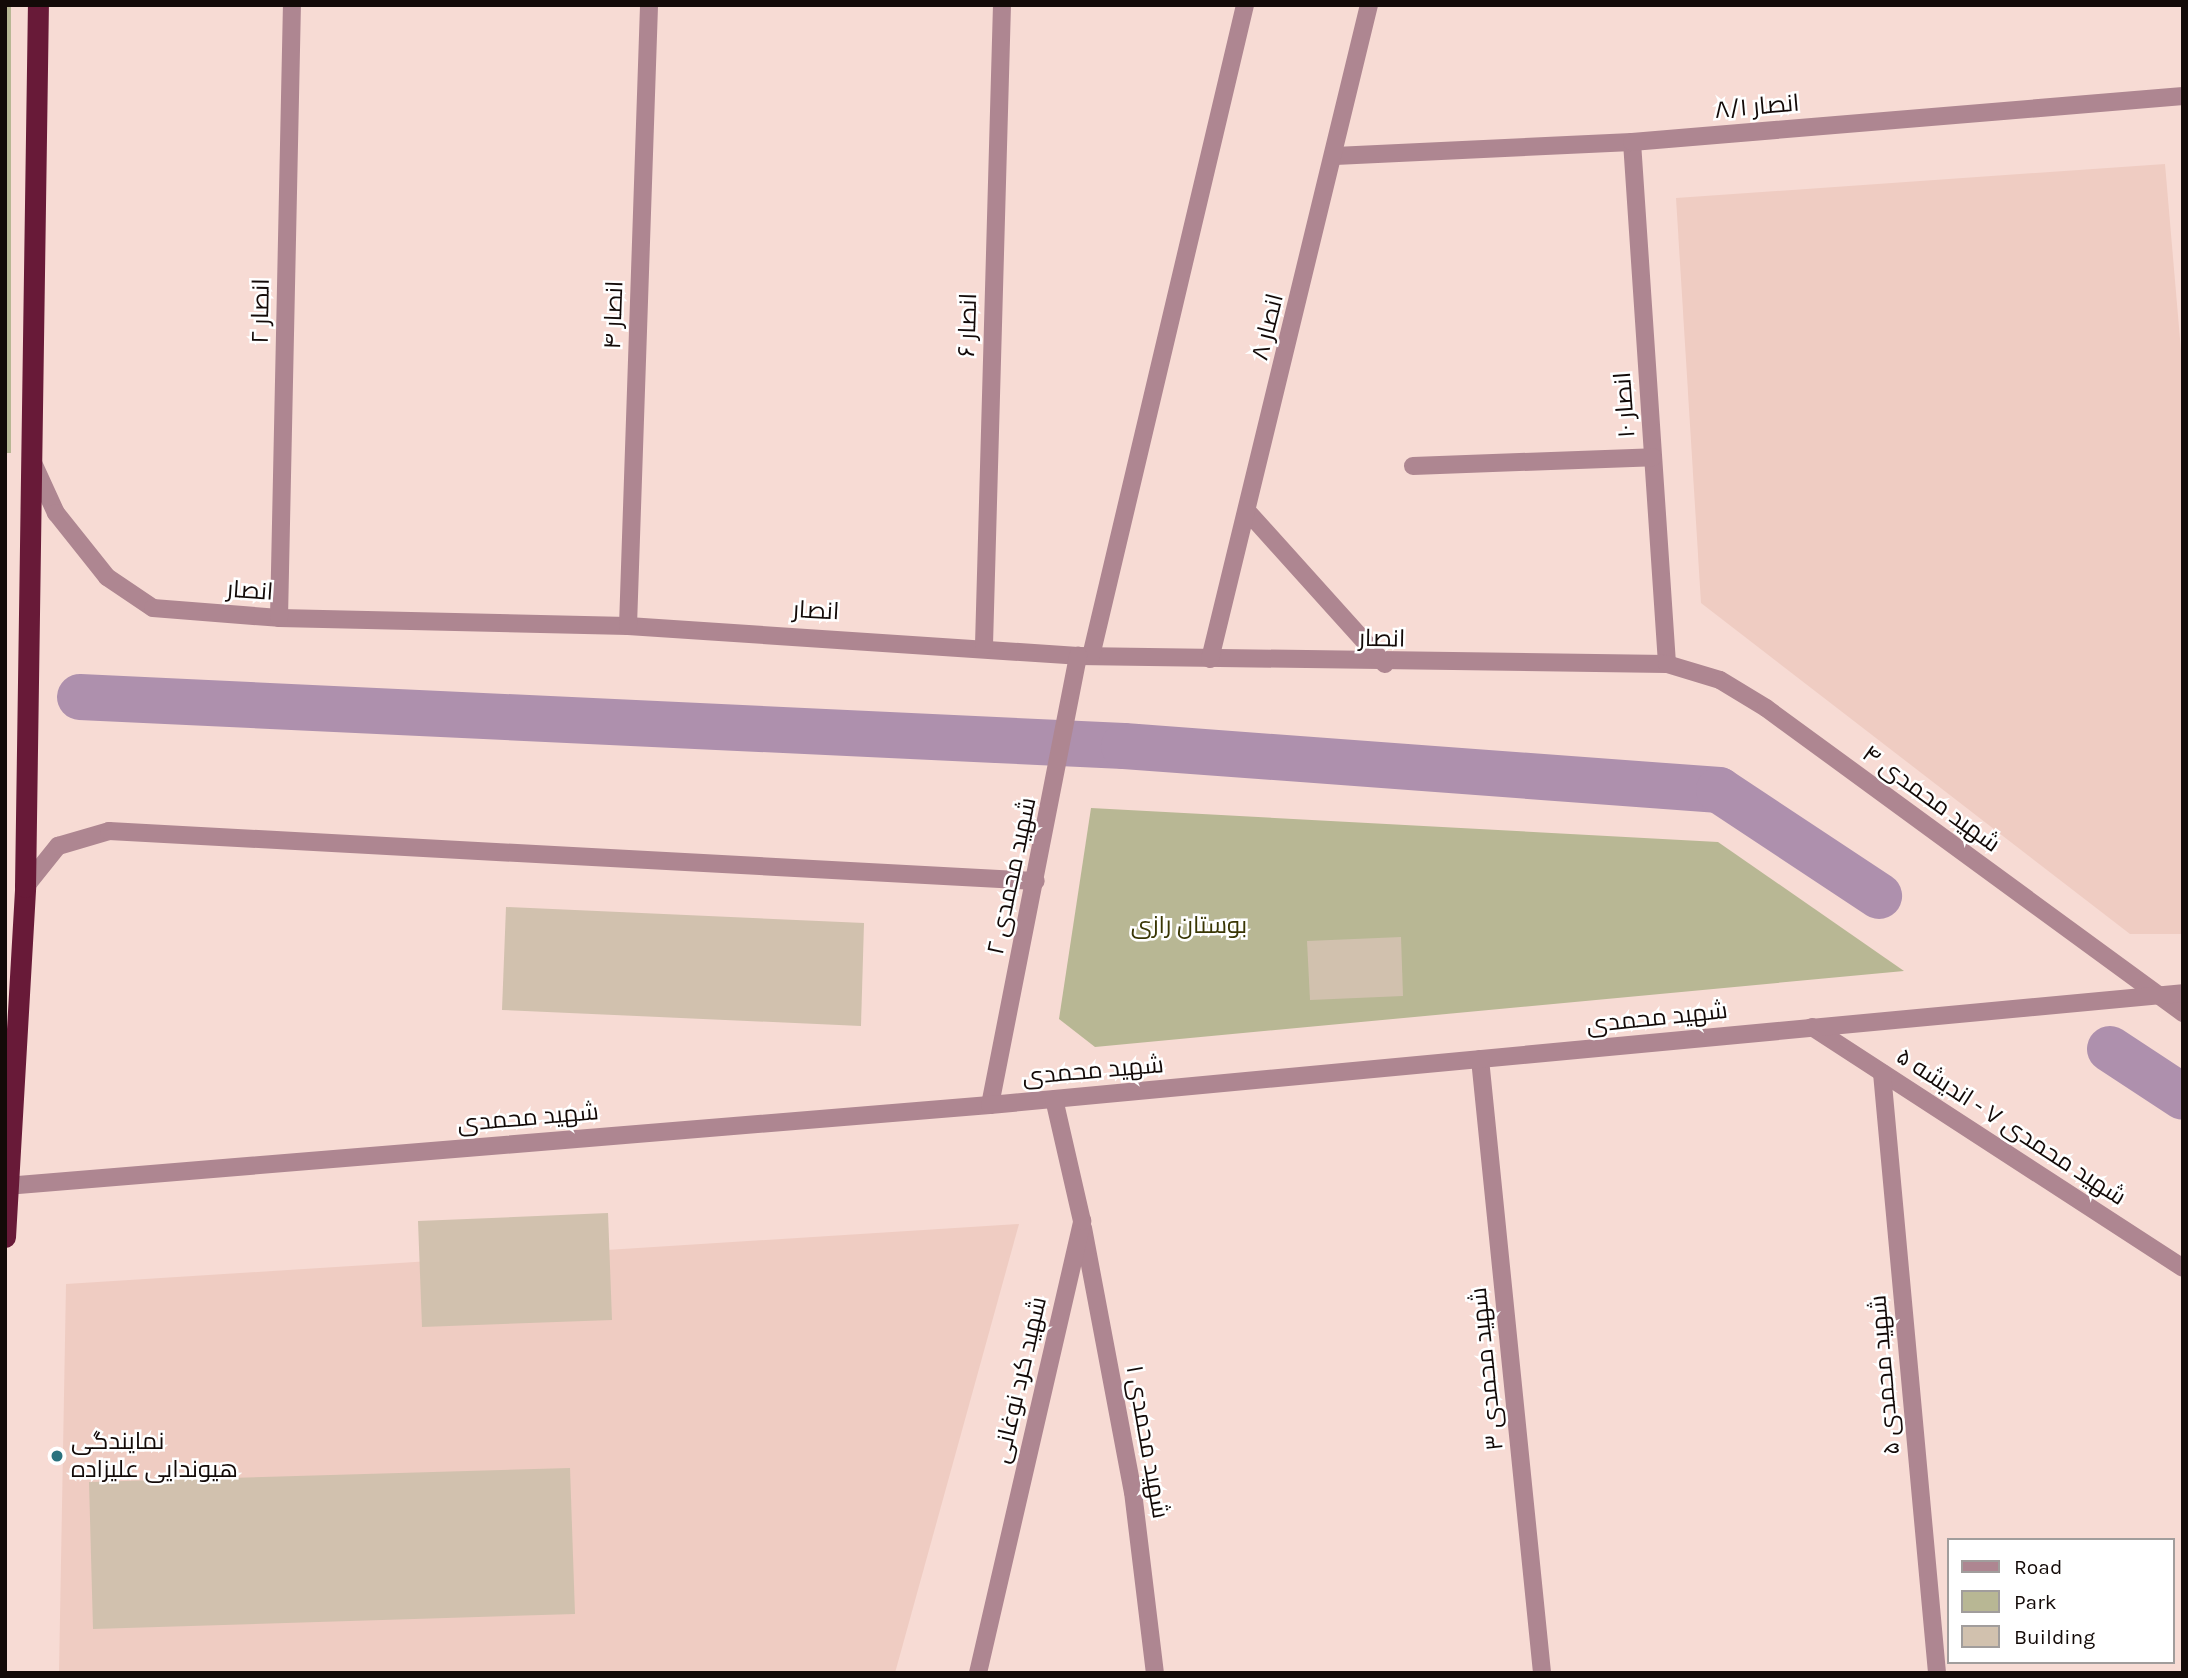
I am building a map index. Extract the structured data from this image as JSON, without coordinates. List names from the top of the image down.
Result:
{
  "streets": {
    "street": [
      "انصار ۸/۱",
      "انصار ۲",
      "انصار ۴",
      "انصار ۶",
      "انصار ۸",
      "انصار ۱۰",
      "انصار",
      "شهید محمدی ۴",
      "شهید محمدی ۲",
      "شهید محمدی",
      "شهید محمدی ۷ - اندیشه ۵",
      "شهید محمدی ۳",
      "شهید محمدی ۵",
      "شهید کرد نوغانی",
      "شهید محمدی ۱"
    ]
  },
  "crossings": [
    ["انصار ۸/۱", "انصار ۸"],
    ["انصار ۸/۱", "انصار ۱۰"],
    ["انصار ۲", "انصار"],
    ["انصار ۴", "انصار"],
    ["انصار ۶", "انصار"],
    ["انصار ۸", "انصار"],
    ["انصار ۱۰", "انصار"],
    ["انصار ۱۰", "شهید محمدی ۴"],
    ["انصار", "شهید محمدی ۴"],
    ["انصار", "شهید محمدی ۲"],
    ["شهید محمدی ۴", "شهید محمدی"],
    ["شهید محمدی ۲", "شهید محمدی"],
    ["شهید محمدی", "شهید محمدی ۷ - اندیشه ۵"],
    ["شهید محمدی", "شهید محمدی ۳"],
    ["شهید محمدی", "شهید کرد نوغانی"],
    ["شهید محمدی ۷ - اندیشه ۵", "شهید محمدی ۵"],
    ["شهید کرد نوغانی", "شهید محمدی ۱"]
  ],
  "parks": ["بوستان رازی"],
  "places": ["نمایندگی هیوندایی علیزاده"],
  "legend": ["Road", "Park", "Building"]
}
